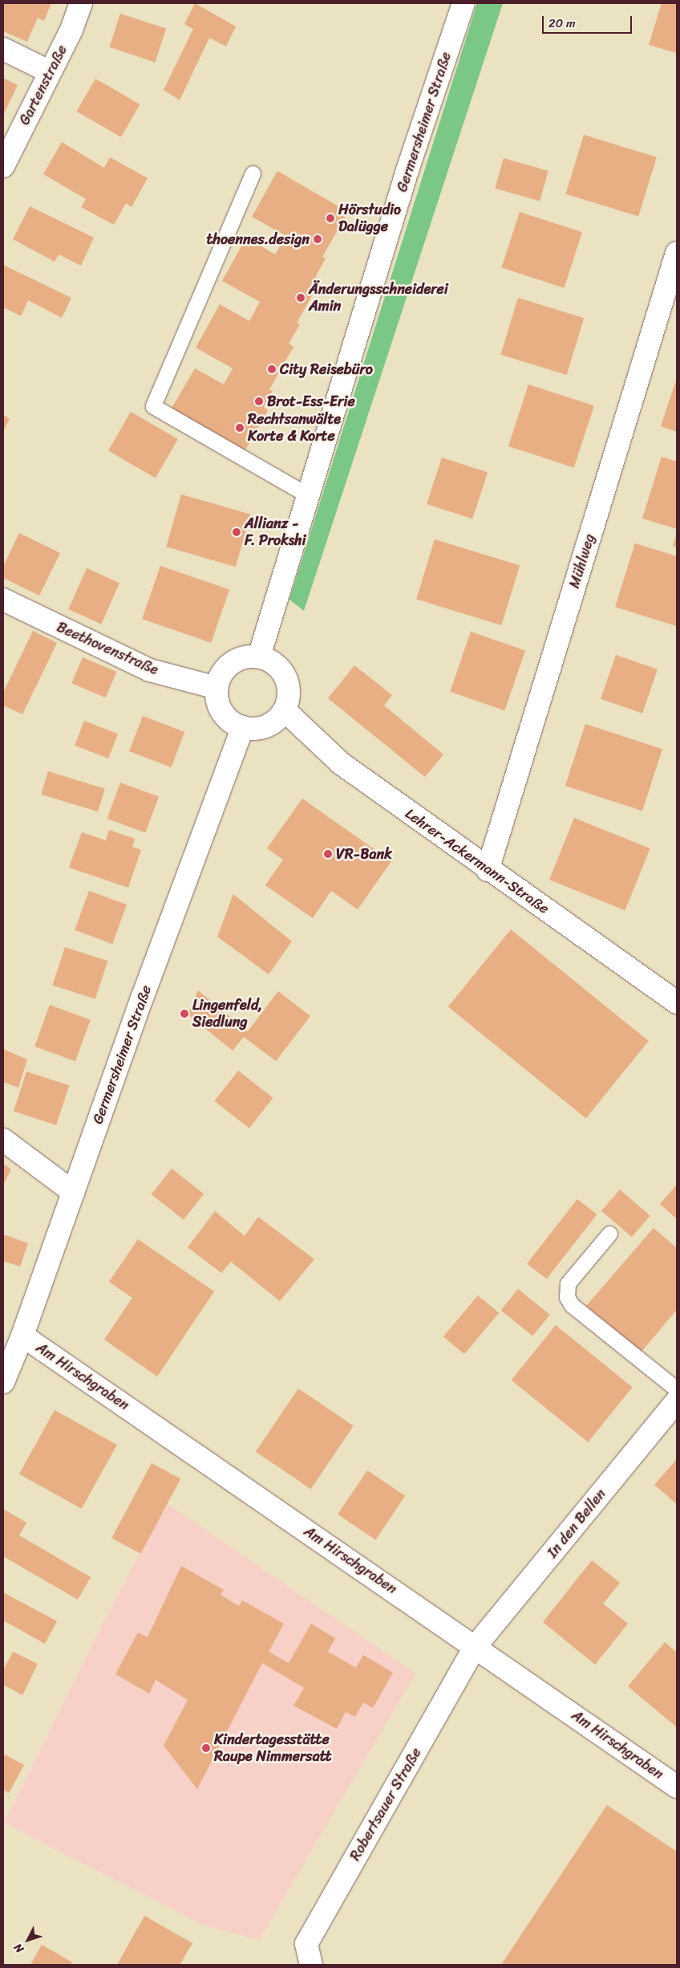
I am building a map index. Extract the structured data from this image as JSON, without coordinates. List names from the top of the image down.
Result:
{
  "streets": {
    "street": [
      "Gartenstraße",
      "Germersheimer Straße",
      "Mühlweg",
      "Beethovenstraße",
      "Lehrer-Ackermann-Straße",
      "Am Hirschgraben",
      "In den Bellen",
      "Robertsauer Straße"
    ]
  },
  "crossings": [
    ["Germersheimer Straße", "Beethovenstraße"],
    ["Germersheimer Straße", "Lehrer-Ackermann-Straße"],
    ["Germersheimer Straße", "Am Hirschgraben"],
    ["Mühlweg", "Lehrer-Ackermann-Straße"],
    ["Beethovenstraße", "Lehrer-Ackermann-Straße"],
    ["Am Hirschgraben", "In den Bellen"],
    ["Am Hirschgraben", "Robertsauer Straße"],
    ["In den Bellen", "Robertsauer Straße"]
  ],
  "places": [
    "Hörstudio Dalügge",
    "thoennes.design",
    "Änderungsschneiderei Amin",
    "City Reisebüro",
    "Brot-Ess-Erie",
    "Rechtsanwälte Korte & Korte",
    "Allianz - F. Prokshi",
    "VR-Bank",
    "Lingenfeld, Siedlung",
    "Kindertagesstätte Raupe Nimmersatt"
  ],
  "scale_bar": "20 m",
  "north": "bottom left"
}
